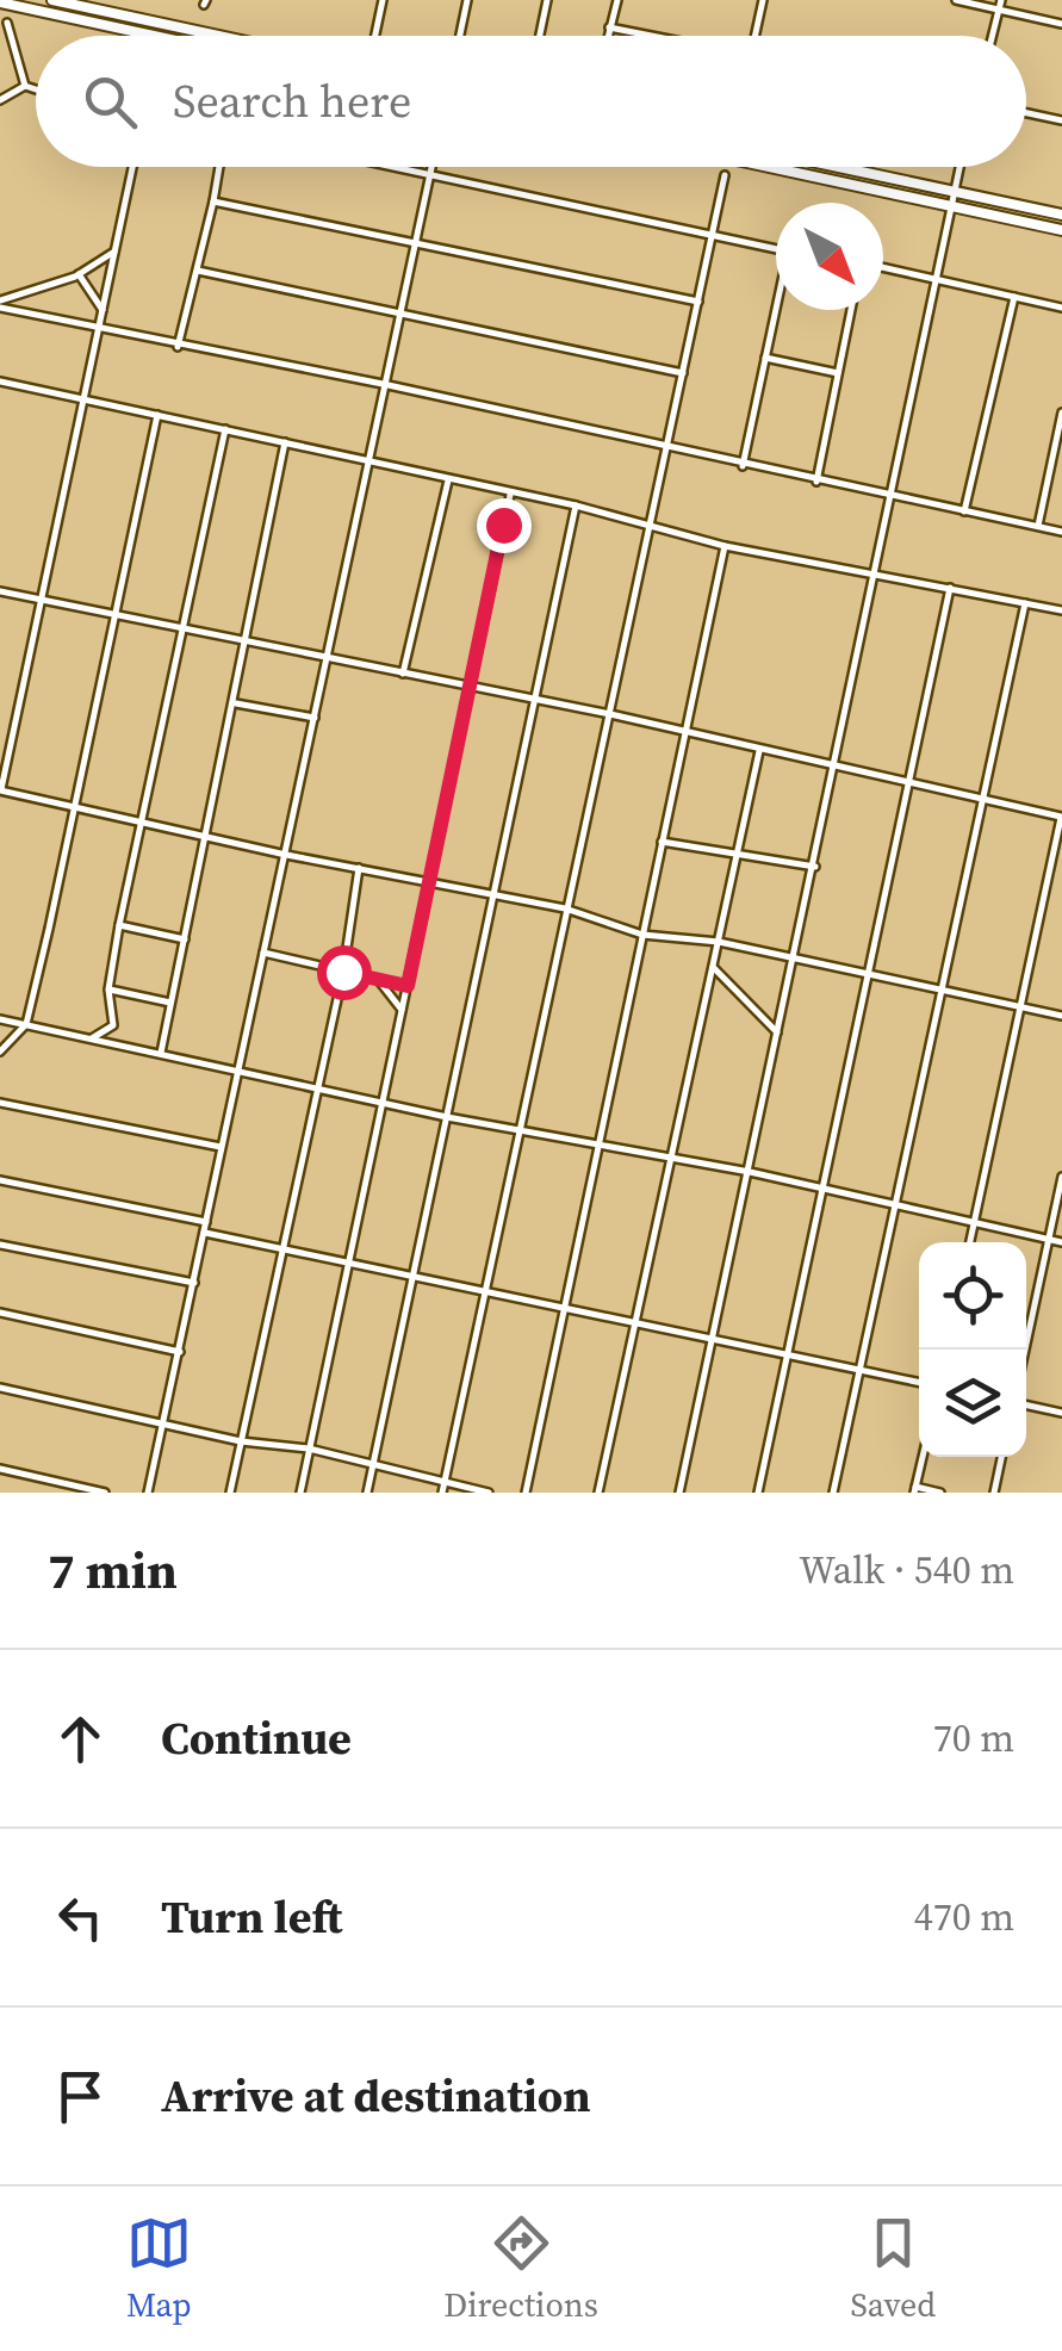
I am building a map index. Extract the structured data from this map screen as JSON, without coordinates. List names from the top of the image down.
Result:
{
  "north": "bottom right",
  "page": {
    "search": "Search here",
    "heading": ["7 min", "Walk · 540 m"],
    "list": [
      ["Continue", "70 m"],
      ["Turn left", "470 m"],
      "Arrive at destination"
    ],
    "nav": ["Map", "Directions", "Saved"]
  }
}
